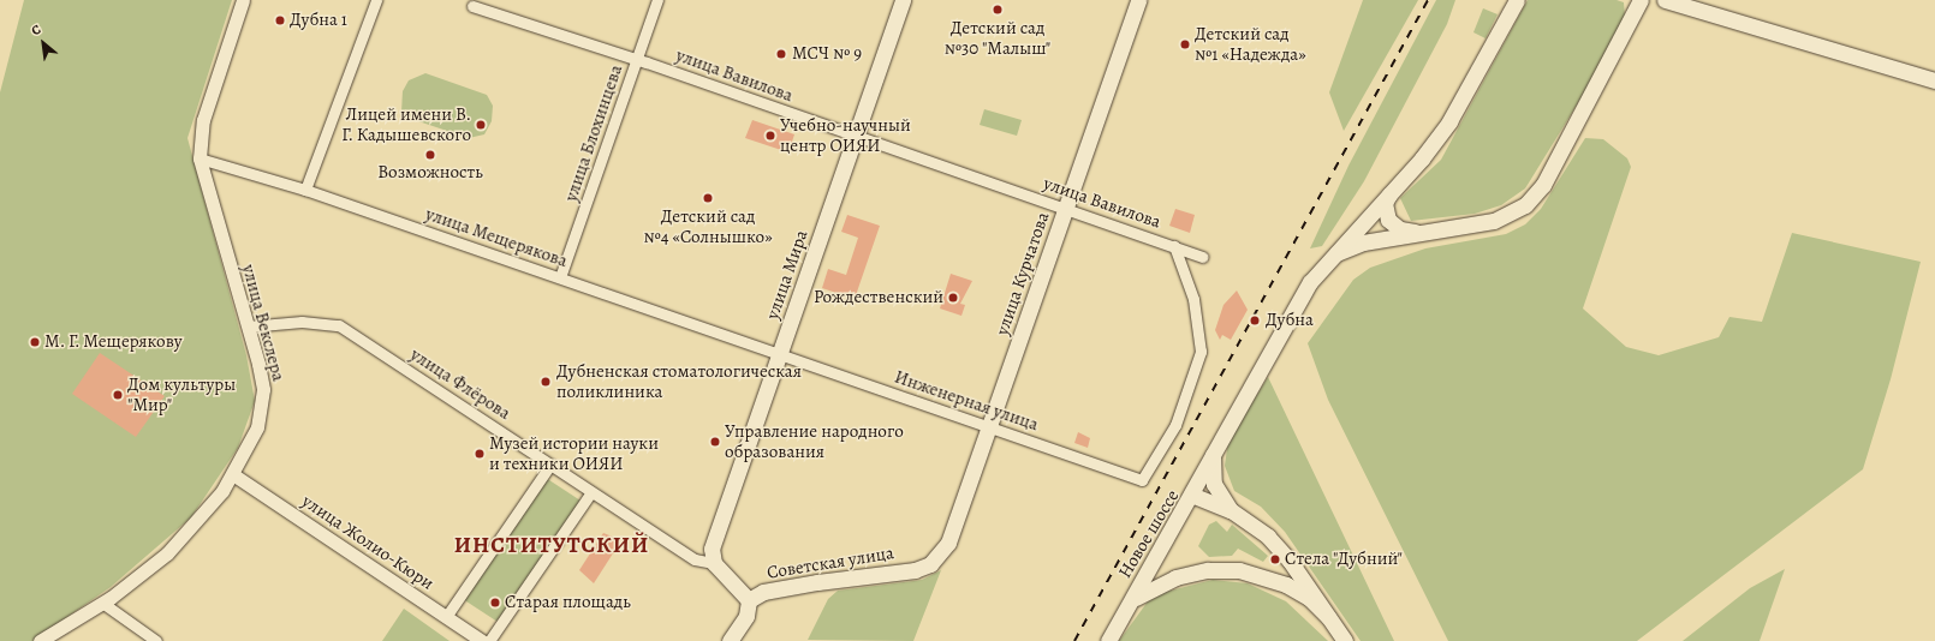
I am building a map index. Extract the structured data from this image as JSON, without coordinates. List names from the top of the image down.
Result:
{
  "streets": {
    "main road": [
      "улица Курчатова",
      "улица Мира",
      "Новое шоссе",
      "Советская улица"
    ],
    "street": [
      "улица Вавилова",
      "улица Блохинцева",
      "улица Мещерякова",
      "улица Векслера",
      "улица Флёрова",
      "Инженерная улица",
      "улица Жолио-Кюри"
    ]
  },
  "crossings": [
    ["улица Вавилова", "улица Блохинцева"],
    ["улица Вавилова", "улица Курчатова"],
    ["улица Вавилова", "улица Мира"],
    ["улица Вавилова", "Инженерная улица"],
    ["улица Блохинцева", "улица Мещерякова"],
    ["улица Мещерякова", "улица Мира"],
    ["улица Мещерякова", "улица Векслера"],
    ["улица Мещерякова", "Инженерная улица"],
    ["улица Курчатова", "Инженерная улица"],
    ["улица Курчатова", "Советская улица"],
    ["улица Мира", "улица Флёрова"],
    ["улица Мира", "Инженерная улица"],
    ["улица Мира", "Советская улица"],
    ["улица Векслера", "улица Флёрова"],
    ["улица Векслера", "улица Жолио-Кюри"],
    ["улица Флёрова", "Советская улица"]
  ],
  "districts": ["ИНСТИТУТСКИЙ"],
  "places": [
    "Детский сад №30 \"Малыш\"",
    "Дубна 1",
    "Детский сад №1 «Надежда»",
    "МСЧ № 9",
    "Лицей имени В. Г. Кадышевского",
    "Учебно-научный центр ОИЯИ",
    "Возможность",
    "Детский сад №4 «Солнышко»",
    "Рождественский",
    "Дубна",
    "М. Г. Мещерякову",
    "Дубненская стоматологическая поликлиника",
    "Дом культуры \"Мир\"",
    "Управление народного образования",
    "Музей истории науки и техники ОИЯИ",
    "Стела \"Дубний\"",
    "Старая площадь"
  ],
  "north": "top left"
}
